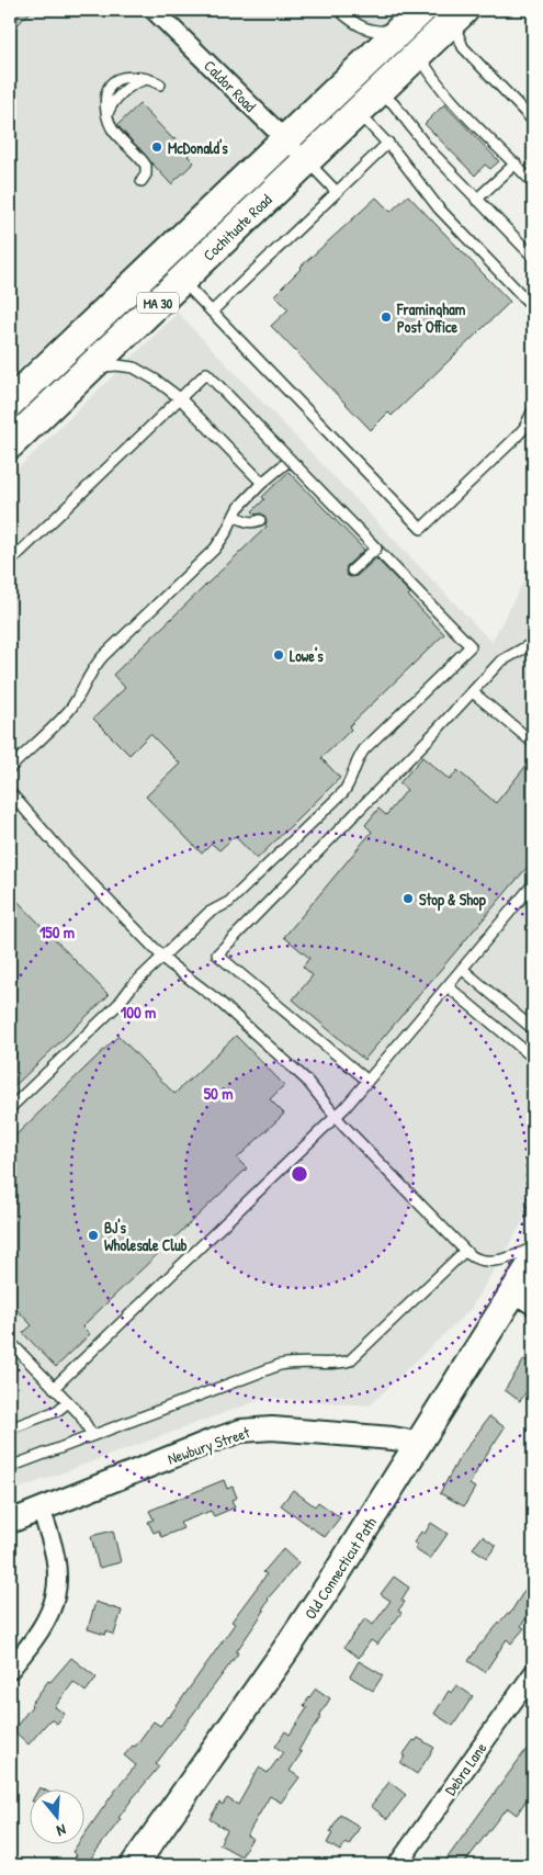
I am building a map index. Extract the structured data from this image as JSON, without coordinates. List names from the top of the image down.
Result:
{
  "streets": {
    "main road": ["Cochituate Road", "MA 30", "Old Connecticut Path"],
    "street": ["Caldor Road", "Newbury Street", "Debra Lane"]
  },
  "crossings": [
    ["Caldor Road", "Cochituate Road"],
    ["Newbury Street", "Old Connecticut Path"]
  ],
  "places": [
    "McDonald's",
    "Framingham Post Office",
    "Lowe's",
    "Stop & Shop",
    "BJ's Wholesale Club"
  ],
  "north": "bottom",
  "rings": ["150 m", "100 m", "50 m"]
}
